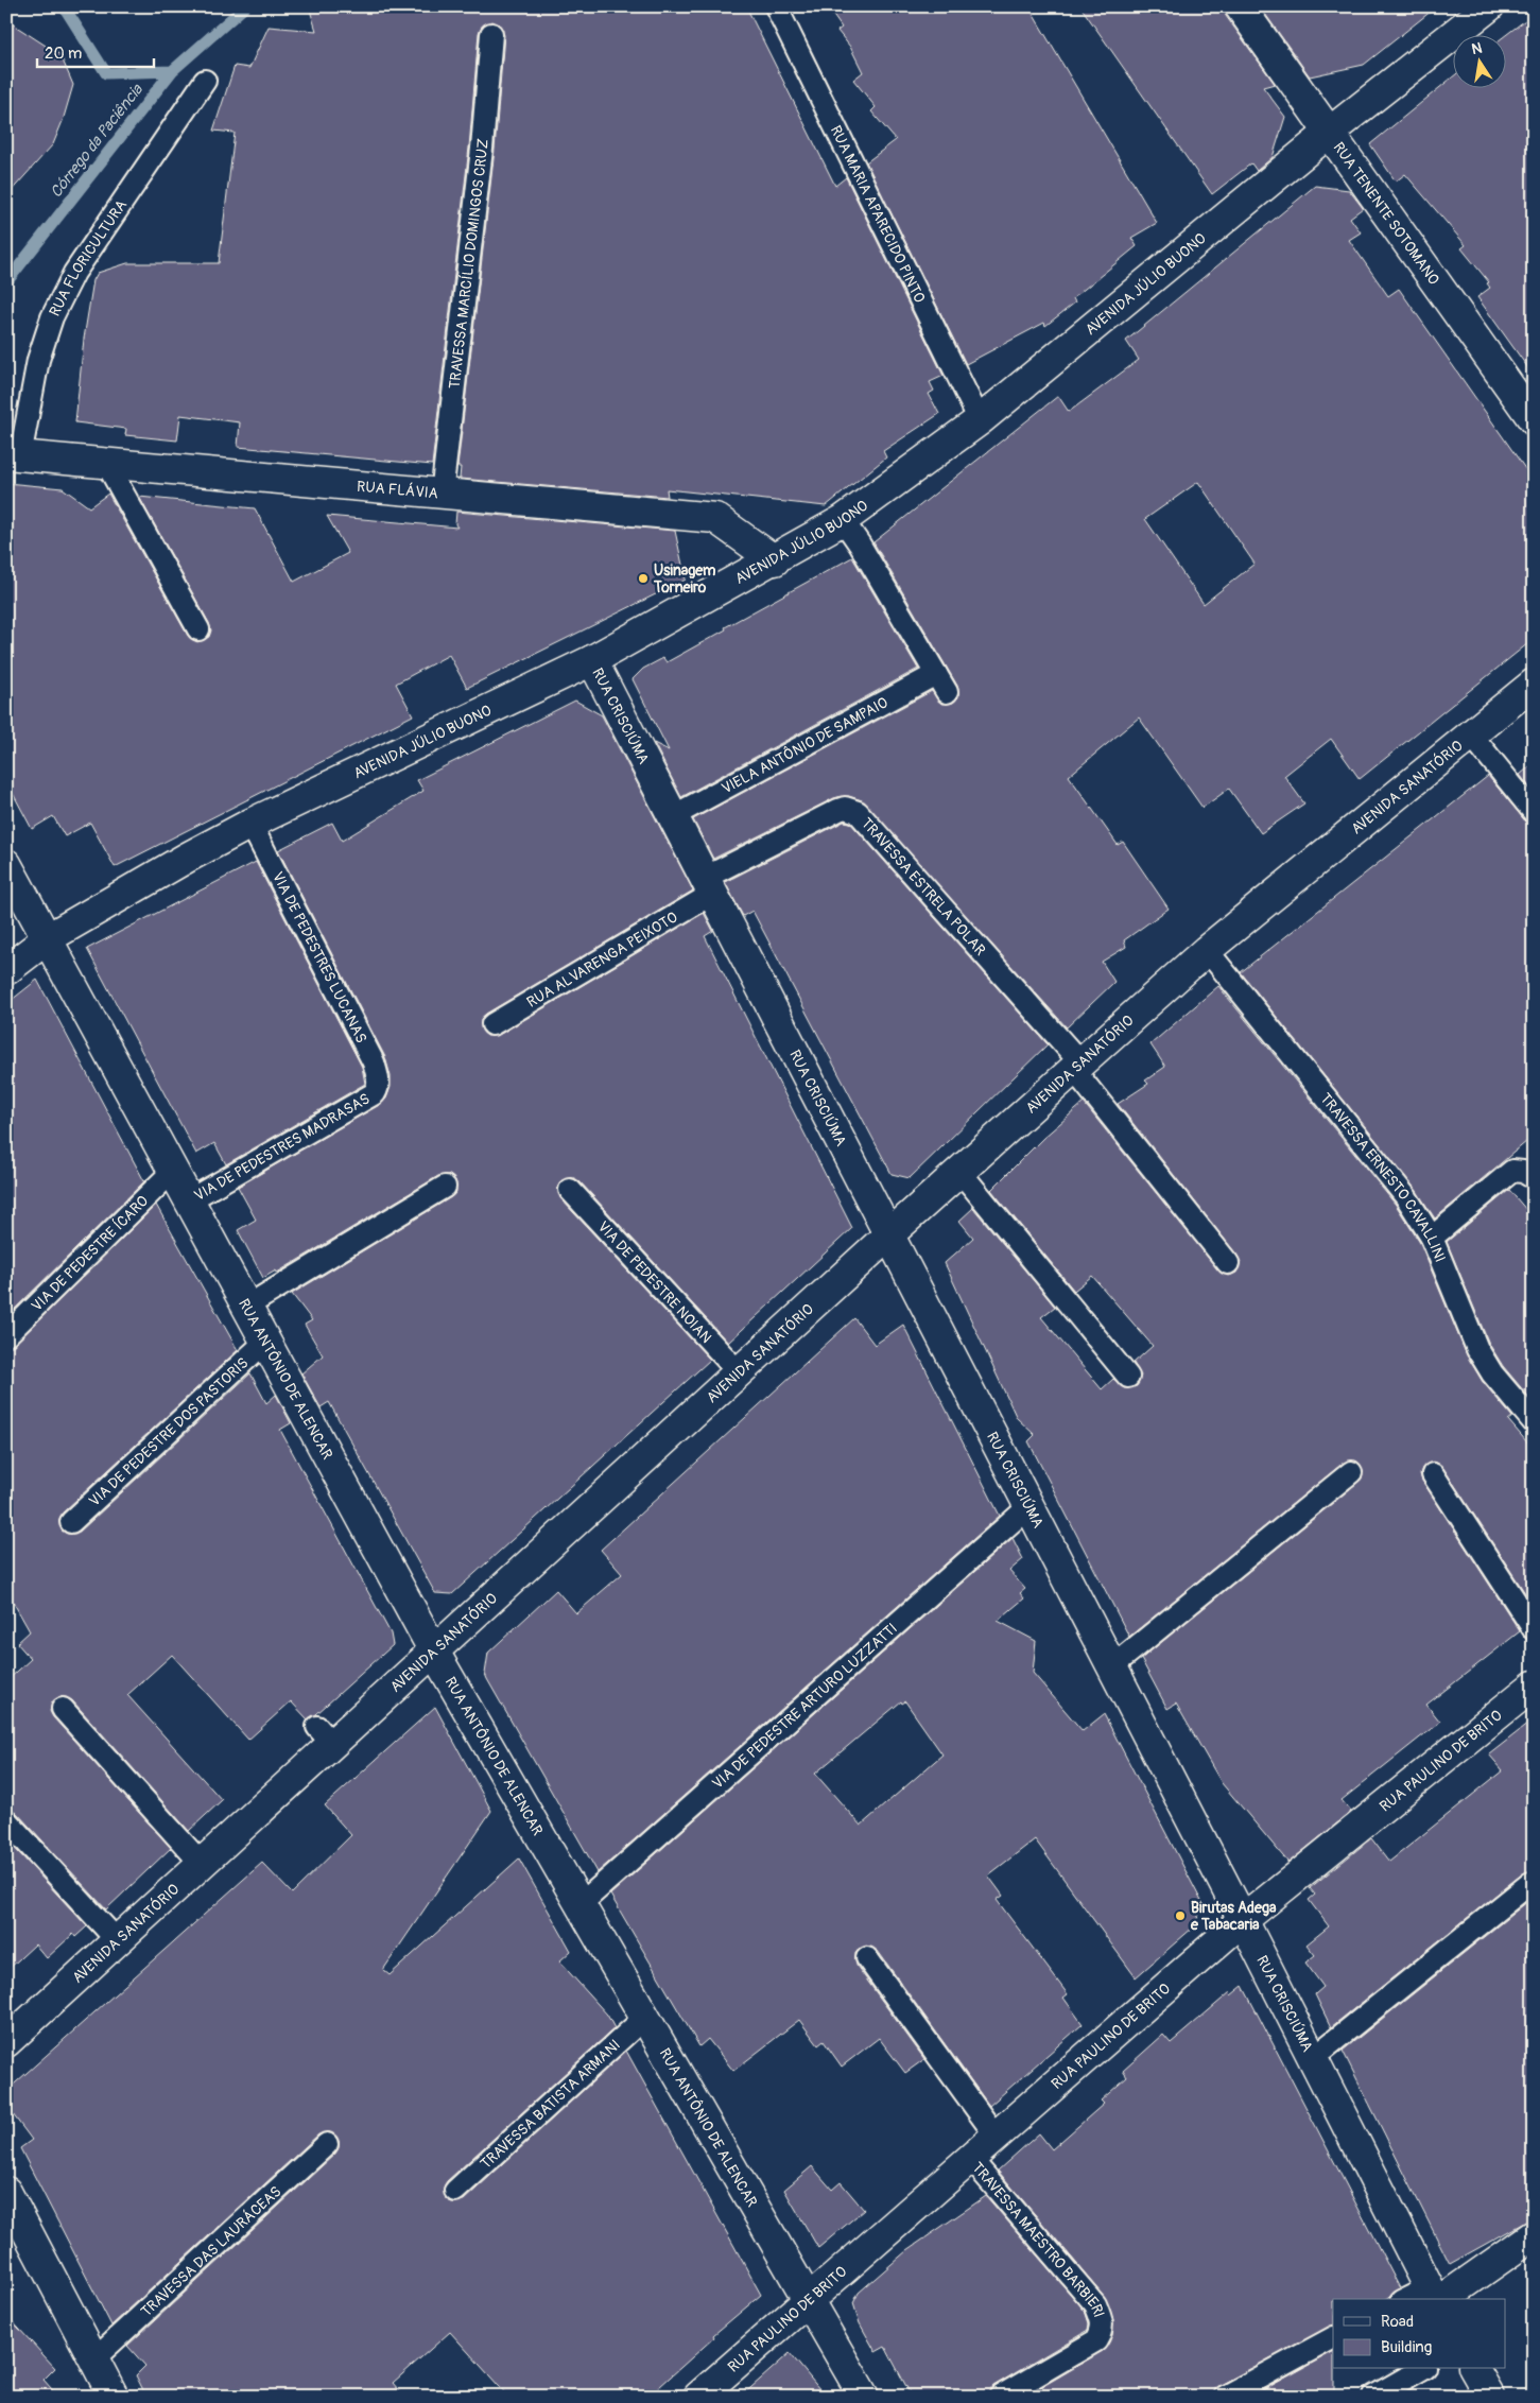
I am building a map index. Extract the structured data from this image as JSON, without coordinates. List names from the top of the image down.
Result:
{
  "streets": {
    "street": [
      "RUA TENENTE SOTOMANO",
      "AVENIDA JÚLIO BUONO",
      "RUA FLÁVIA",
      "RUA CRISCIÚMA",
      "AVENIDA SANATÓRIO",
      "RUA ANTÔNIO DE ALENCAR",
      "RUA PAULINO DE BRITO"
    ],
    "lane": [
      "RUA MARIA APARECIDO PINTO",
      "RUA FLORICULTURA",
      "TRAVESSA MARCÍLIO DOMINGOS CRUZ",
      "VIELA ANTÔNIO DE SAMPAIO",
      "TRAVESSA ESTRELA POLAR",
      "VIA DE PEDESTRES LUCANAS",
      "RUA ALVARENGA PEIXOTO",
      "VIA DE PEDESTRES MADRASAS",
      "TRAVESSA ERNESTO CAVALLINI",
      "VIA DE PEDESTRE ÍCARO",
      "VIA DE PEDESTRE NOIAN",
      "VIA DE PEDESTRE DOS PASTORIS",
      "VIA DE PEDESTRE ARTURO LUZZATTI",
      "TRAVESSA BATISTA ARMANI",
      "TRAVESSA MAESTRO BARBIERI",
      "TRAVESSA DAS LAURÁCEAS"
    ]
  },
  "crossings": [
    ["RUA MARIA APARECIDO PINTO", "AVENIDA JÚLIO BUONO"],
    ["RUA TENENTE SOTOMANO", "AVENIDA JÚLIO BUONO"],
    ["RUA FLORICULTURA", "RUA FLÁVIA"],
    ["TRAVESSA MARCÍLIO DOMINGOS CRUZ", "RUA FLÁVIA"],
    ["AVENIDA JÚLIO BUONO", "RUA FLÁVIA"],
    ["AVENIDA JÚLIO BUONO", "RUA CRISCIÚMA"],
    ["AVENIDA JÚLIO BUONO", "VIA DE PEDESTRES LUCANAS"],
    ["AVENIDA JÚLIO BUONO", "RUA ANTÔNIO DE ALENCAR"],
    ["RUA CRISCIÚMA", "VIELA ANTÔNIO DE SAMPAIO"],
    ["RUA CRISCIÚMA", "AVENIDA SANATÓRIO"],
    ["RUA CRISCIÚMA", "TRAVESSA ESTRELA POLAR"],
    ["RUA CRISCIÚMA", "RUA ALVARENGA PEIXOTO"],
    ["RUA CRISCIÚMA", "VIA DE PEDESTRE ARTURO LUZZATTI"],
    ["RUA CRISCIÚMA", "RUA PAULINO DE BRITO"],
    ["AVENIDA SANATÓRIO", "TRAVESSA ESTRELA POLAR"],
    ["AVENIDA SANATÓRIO", "TRAVESSA ERNESTO CAVALLINI"],
    ["AVENIDA SANATÓRIO", "VIA DE PEDESTRE NOIAN"],
    ["AVENIDA SANATÓRIO", "RUA ANTÔNIO DE ALENCAR"],
    ["TRAVESSA ESTRELA POLAR", "RUA ALVARENGA PEIXOTO"],
    ["VIA DE PEDESTRES LUCANAS", "VIA DE PEDESTRES MADRASAS"],
    ["VIA DE PEDESTRES MADRASAS", "RUA ANTÔNIO DE ALENCAR"],
    ["VIA DE PEDESTRE ÍCARO", "RUA ANTÔNIO DE ALENCAR"],
    ["RUA ANTÔNIO DE ALENCAR", "VIA DE PEDESTRE DOS PASTORIS"],
    ["RUA ANTÔNIO DE ALENCAR", "VIA DE PEDESTRE ARTURO LUZZATTI"],
    ["RUA ANTÔNIO DE ALENCAR", "RUA PAULINO DE BRITO"],
    ["RUA ANTÔNIO DE ALENCAR", "TRAVESSA BATISTA ARMANI"],
    ["RUA PAULINO DE BRITO", "TRAVESSA MAESTRO BARBIERI"]
  ],
  "water": ["Córrego da Paciência"],
  "places": ["Usinagem Torneiro", "Birutas Adega e Tabacaria"],
  "legend": ["Road", "Building"],
  "scale_bar": "20 m",
  "north": "top"
}
